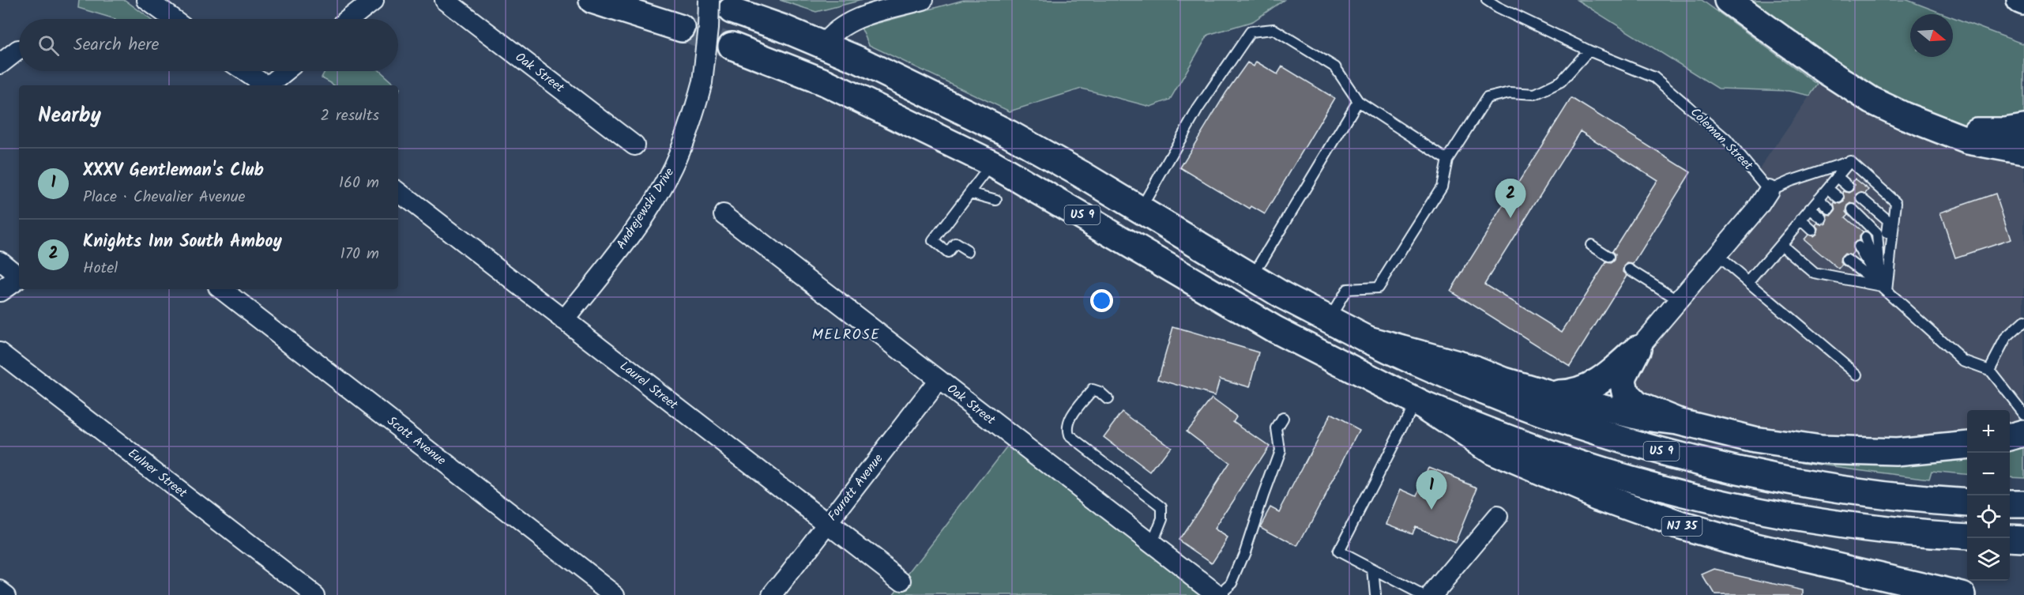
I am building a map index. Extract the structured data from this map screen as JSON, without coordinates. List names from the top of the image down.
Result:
{
  "streets": {
    "highway": ["US 9", "NJ 35"],
    "street": [
      "Oak Street",
      "Andrejewski Drive",
      "Laurel Street",
      "Scott Avenue",
      "Eulner Street",
      "Fouratt Avenue"
    ],
    "lane": ["Coleman Street"]
  },
  "crossings": [
    ["Oak Street", "Fouratt Avenue"],
    ["Andrejewski Drive", "US 9"],
    ["Andrejewski Drive", "Laurel Street"],
    ["US 9", "NJ 35"],
    ["Laurel Street", "Fouratt Avenue"]
  ],
  "districts": ["MELROSE"],
  "north": "right",
  "page": {
    "search": "Search here",
    "heading": ["Nearby", "2 results"],
    "list": [
      {
        "mark": "1",
        "name": "XXXV Gentleman's Club",
        "note": "Place · Chevalier Avenue",
        "value": "160 m"
      },
      {
        "mark": "2",
        "name": "Knights Inn South Amboy",
        "note": "Hotel",
        "value": "170 m"
      }
    ],
    "pins": ["2", "1"],
    "map_buttons": ["+", "−"]
  }
}
